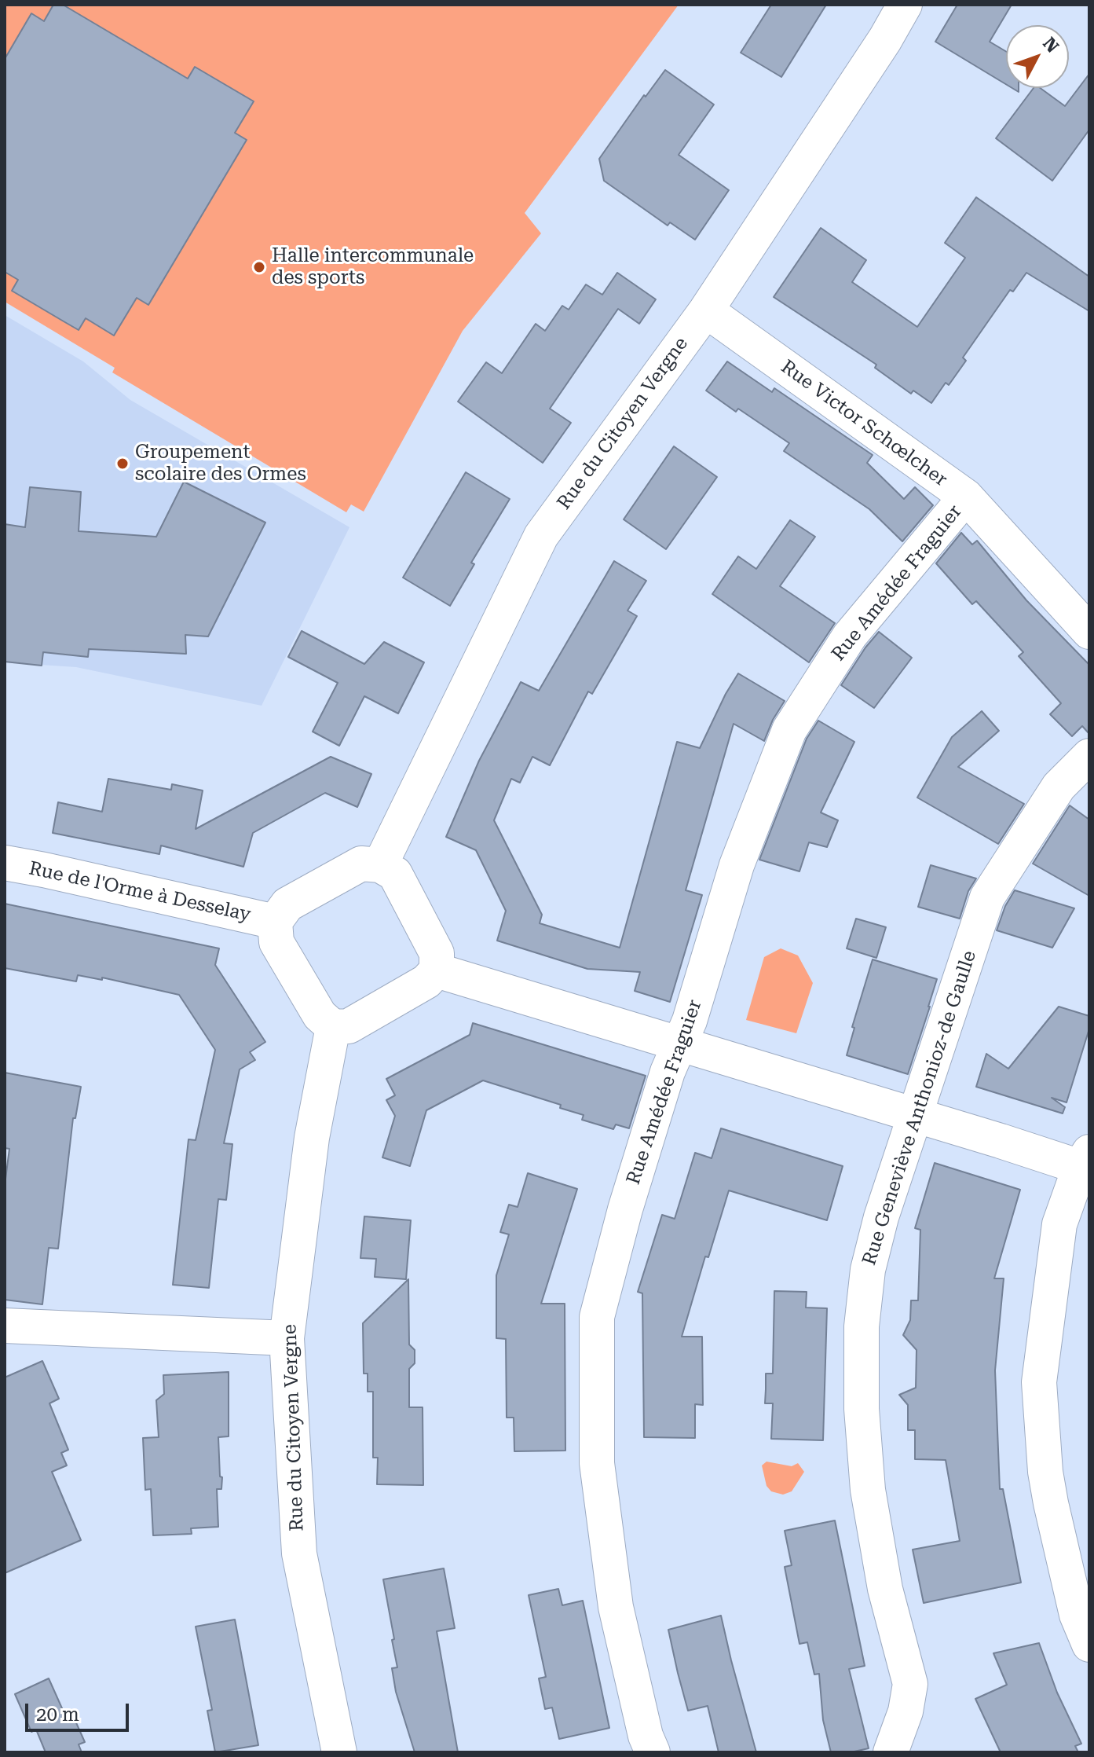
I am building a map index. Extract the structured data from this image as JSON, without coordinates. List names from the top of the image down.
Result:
{
  "streets": {
    "street": [
      "Rue du Citoyen Vergne",
      "Rue Victor Schœlcher",
      "Rue Amédée Fraguier",
      "Rue de l'Orme à Desselay",
      "Rue Geneviève Anthonioz-de Gaulle"
    ]
  },
  "crossings": [
    ["Rue du Citoyen Vergne", "Rue Victor Schœlcher"],
    ["Rue du Citoyen Vergne", "Rue de l'Orme à Desselay"],
    ["Rue Victor Schœlcher", "Rue Amédée Fraguier"]
  ],
  "places": ["Halle intercommunale des sports", "Groupement scolaire des Ormes"],
  "scale_bar": "20 m",
  "north": "top right"
}
